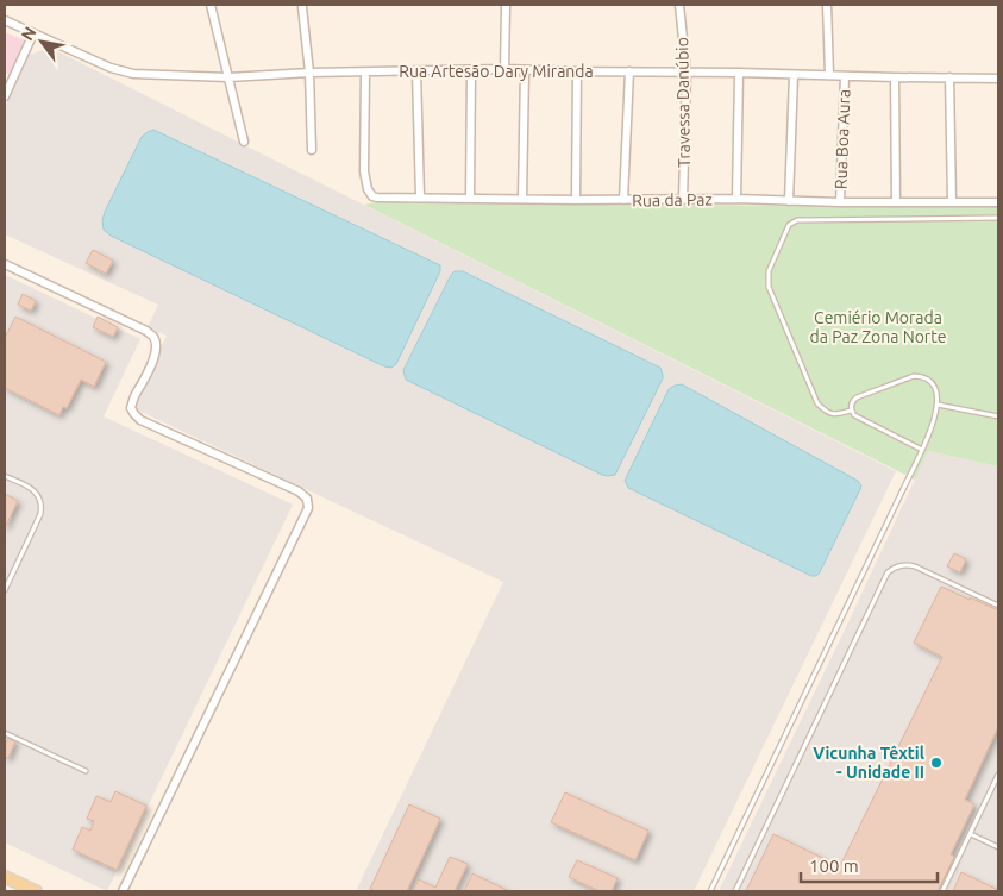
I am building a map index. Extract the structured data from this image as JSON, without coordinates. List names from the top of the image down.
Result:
{
  "streets": {
    "street": [
      "Rua Artesão Dary Miranda",
      "Travessa Danúbio",
      "Rua Boa Aura",
      "Rua da Paz"
    ]
  },
  "crossings": [
    ["Rua Artesão Dary Miranda", "Travessa Danúbio"],
    ["Rua Artesão Dary Miranda", "Rua Boa Aura"],
    ["Rua Artesão Dary Miranda", "Rua da Paz"],
    ["Travessa Danúbio", "Rua da Paz"],
    ["Rua Boa Aura", "Rua da Paz"]
  ],
  "parks": ["Cemiério Morada da Paz Zona Norte"],
  "places": ["Vicunha Têxtil - Unidade II"],
  "scale_bar": "100 m",
  "north": "top left"
}
